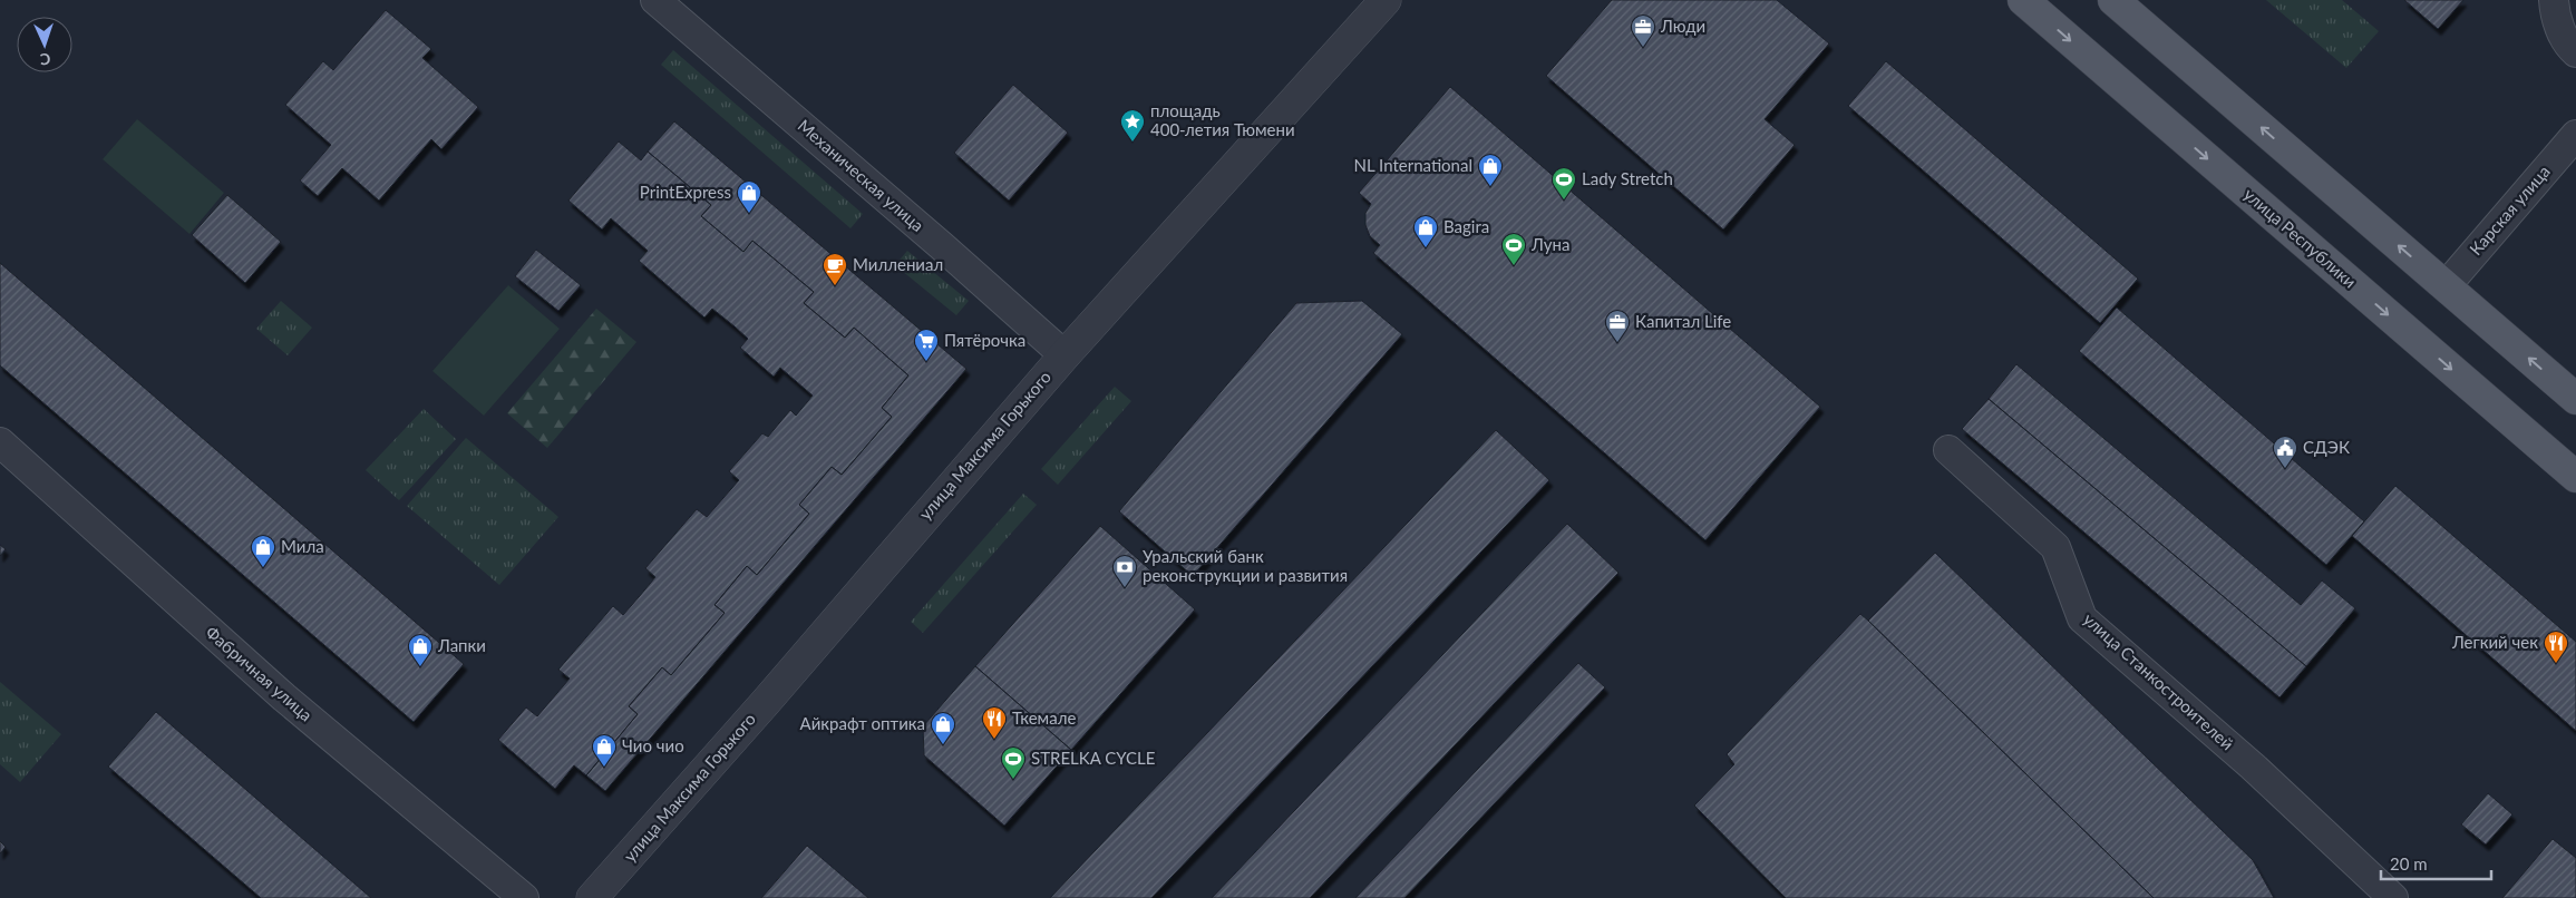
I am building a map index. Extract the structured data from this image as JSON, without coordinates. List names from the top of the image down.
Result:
{
  "streets": {
    "main road": ["улица Республики"],
    "street": [
      "Механическая улица",
      "Карская улица",
      "улица Максима Горького",
      "Фабричная улица",
      "улица Станкостроителей"
    ]
  },
  "crossings": [
    ["Механическая улица", "улица Максима Горького"]
  ],
  "places": {
    "office": ["Люди", "Капитал Life"],
    "place": ["площадь 400-летия Тюмени"],
    "shop": [
      "NL International",
      "PrintExpress",
      "Bagira",
      "Мила",
      "Лапки",
      "Айкрафт оптика",
      "Чио чио"
    ],
    "sports": ["Lady Stretch", "Луна", "STRELKA CYCLE"],
    "cafe": ["Миллениал"],
    "supermarket": ["Пятёрочка"],
    "public building": ["СДЭК"],
    "bank": ["Уральский банк реконструкции и развития"],
    "restaurant": ["Легкий чек", "Ткемале"]
  },
  "scale_bar": "20 m",
  "north": "bottom"
}
